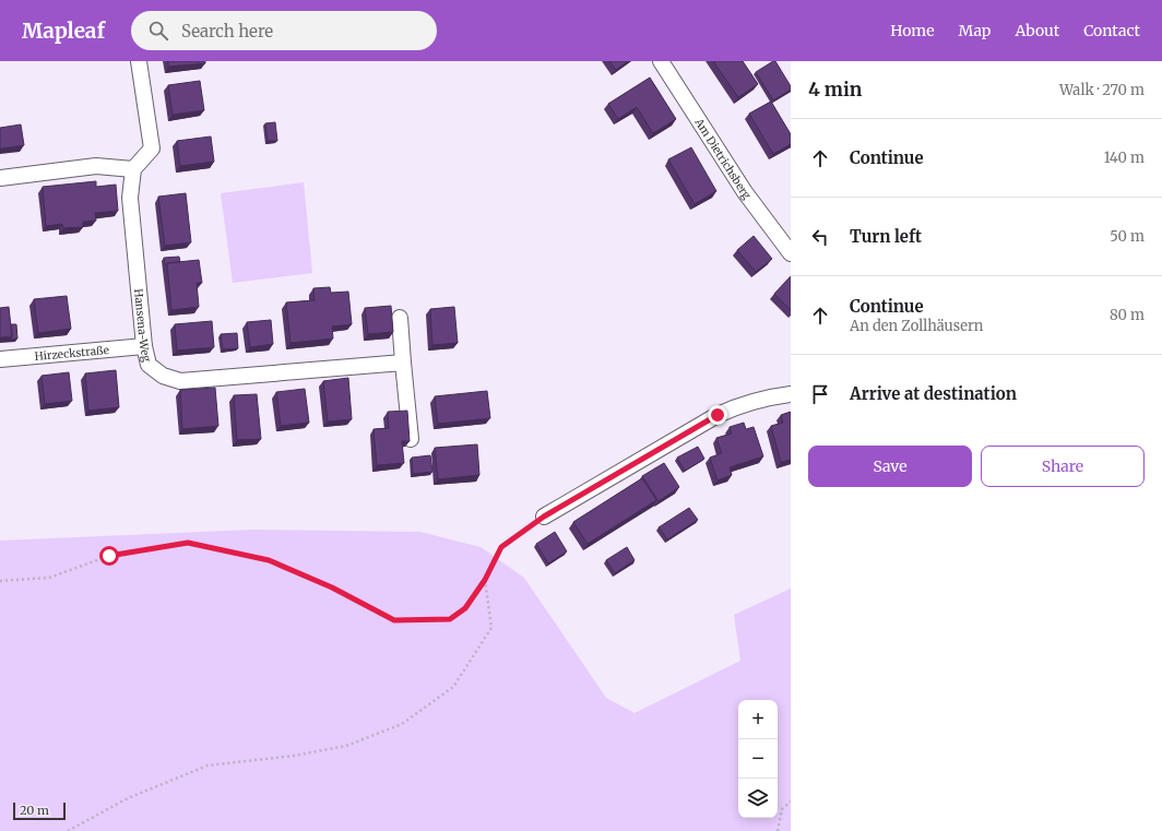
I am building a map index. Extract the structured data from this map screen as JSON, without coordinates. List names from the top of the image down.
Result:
{
  "streets": {
    "street": ["Am Dietrichsberg", "Hansena-Weg", "Hirzeckstraße"]
  },
  "crossings": [
    ["Hansena-Weg", "Hirzeckstraße"]
  ],
  "scale_bar": "20 m",
  "page": {
    "header": "Mapleaf",
    "search": "Search here",
    "nav": [
      "Home",
      "Map",
      "About",
      "Contact"
    ],
    "heading": ["4 min", "Walk · 270 m"],
    "list": [
      ["Continue", "140 m"],
      ["Turn left", "50 m"],
      ["Continue", "An den Zollhäusern", "80 m"],
      "Arrive at destination"
    ],
    "buttons": ["Save", "Share"],
    "map_buttons": ["+", "−"],
    "scale": "20 m"
  }
}
